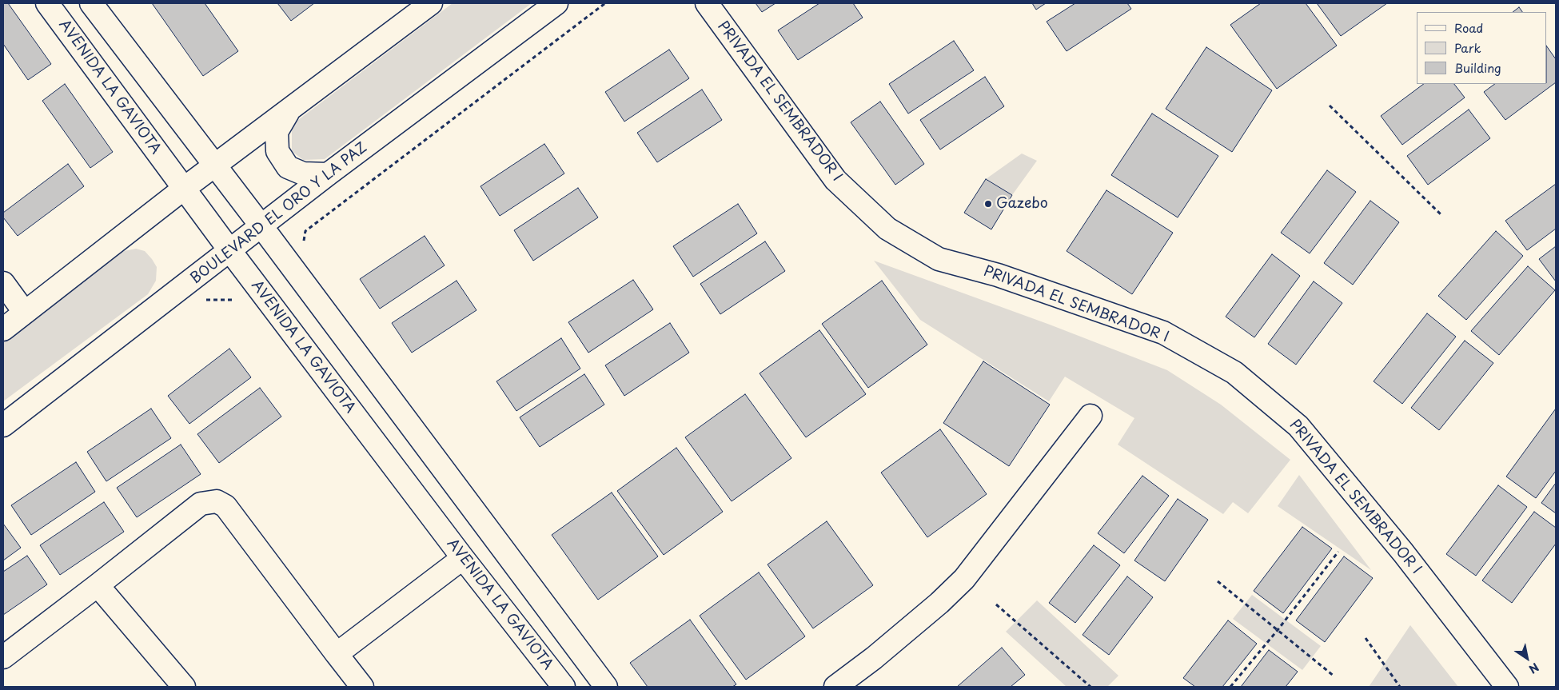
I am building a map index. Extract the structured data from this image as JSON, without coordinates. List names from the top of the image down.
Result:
{
  "streets": {
    "street": ["AVENIDA LA GAVIOTA", "PRIVADA EL SEMBRADOR I", "BOULEVARD EL ORO Y LA PAZ"]
  },
  "crossings": [
    ["AVENIDA LA GAVIOTA", "BOULEVARD EL ORO Y LA PAZ"]
  ],
  "places": ["Gazebo"],
  "legend": ["Road", "Park", "Building"],
  "north": "bottom right"
}
